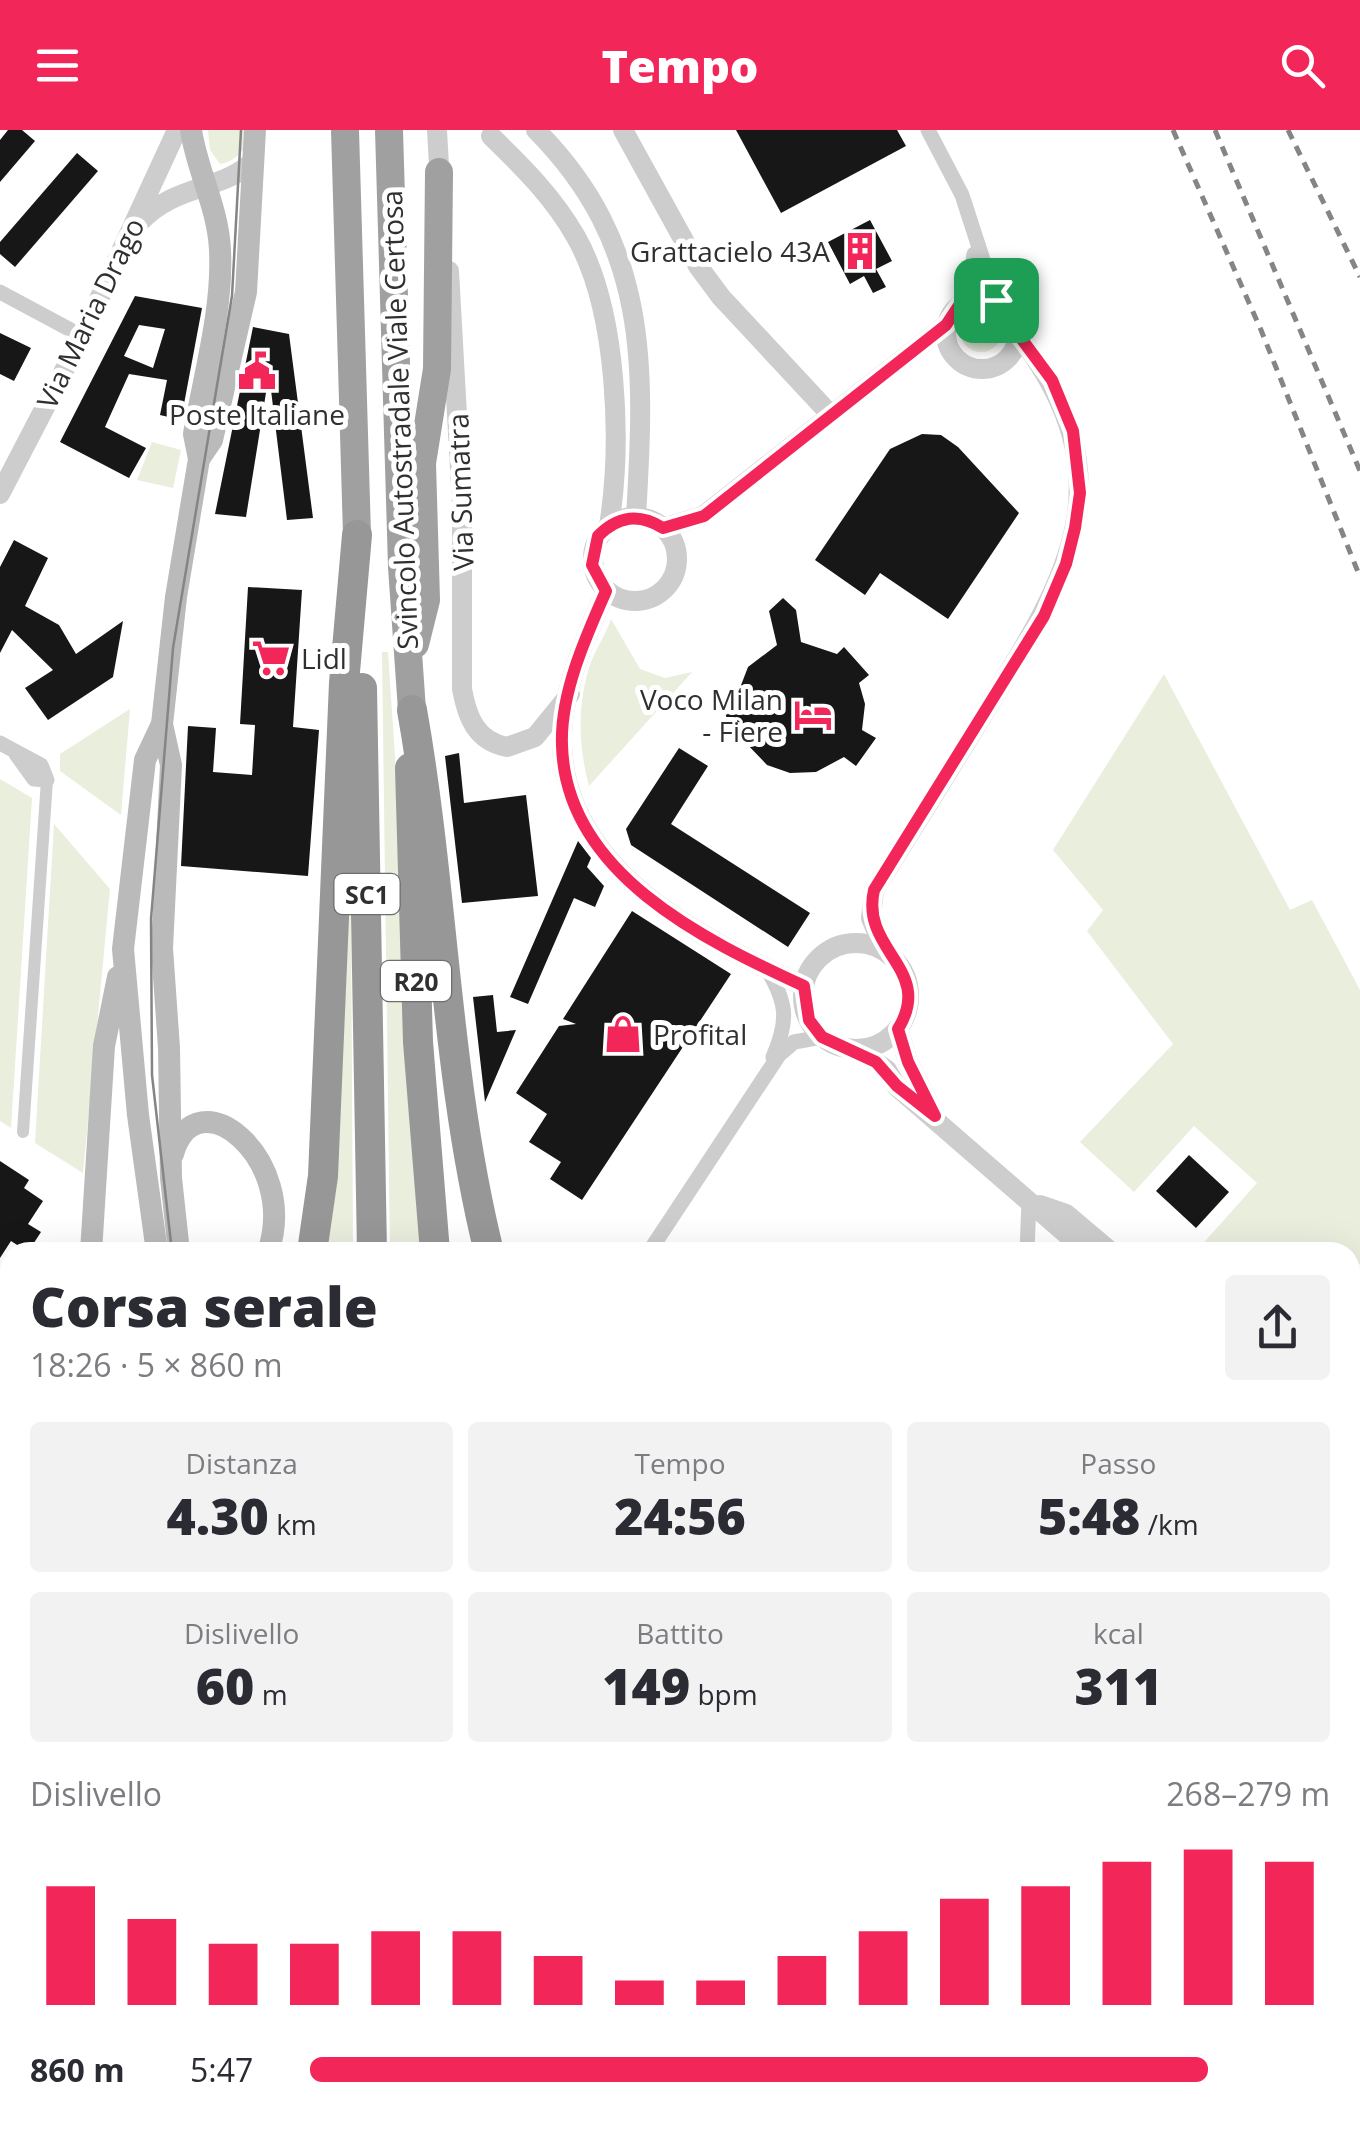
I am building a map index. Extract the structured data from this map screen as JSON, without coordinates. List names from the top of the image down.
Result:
{
  "streets": {
    "highway": ["Svincolo Autostradale Viale Certosa", "SC1", "R20"],
    "street": ["Via Maria Drago", "Via Sumatra"]
  },
  "crossings": [
    ["Svincolo Autostradale Viale Certosa", "SC1"],
    ["Svincolo Autostradale Viale Certosa", "R20"],
    ["SC1", "R20"]
  ],
  "places": {
    "building": ["Grattacielo 43A"],
    "public building": ["Poste Italiane"],
    "supermarket": ["Lidl"],
    "hotel": ["Voco Milan - Fiere"],
    "shop": ["Profital"]
  },
  "page": {
    "header": "Tempo",
    "heading": ["Corsa serale", "18:26 · 5 × 860 m"],
    "stats": [
      ["Distanza", "4.30 km"],
      ["Tempo", "24:56"],
      ["Passo", "5:48 /km"],
      ["Dislivello", "60 m"],
      ["Battito", "149 bpm"],
      ["kcal", "311"]
    ],
    "chart": ["Dislivello", "268–279 m"],
    "list": [
      {
        "name": "860 m",
        "note": "5:47"
      }
    ]
  }
}
